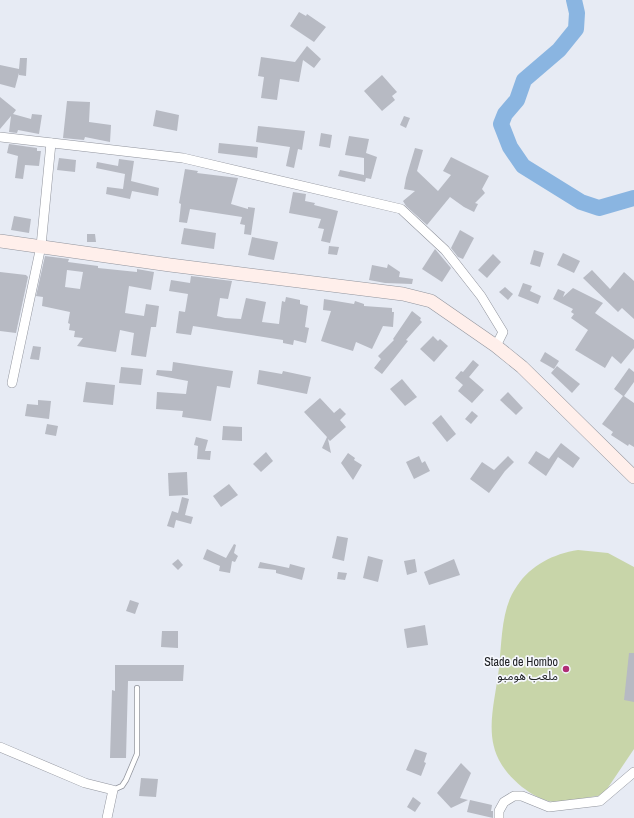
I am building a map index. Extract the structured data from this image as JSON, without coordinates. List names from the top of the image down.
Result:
{
  "places": ["Stade de Hombo ملعب هومبو"]
}
